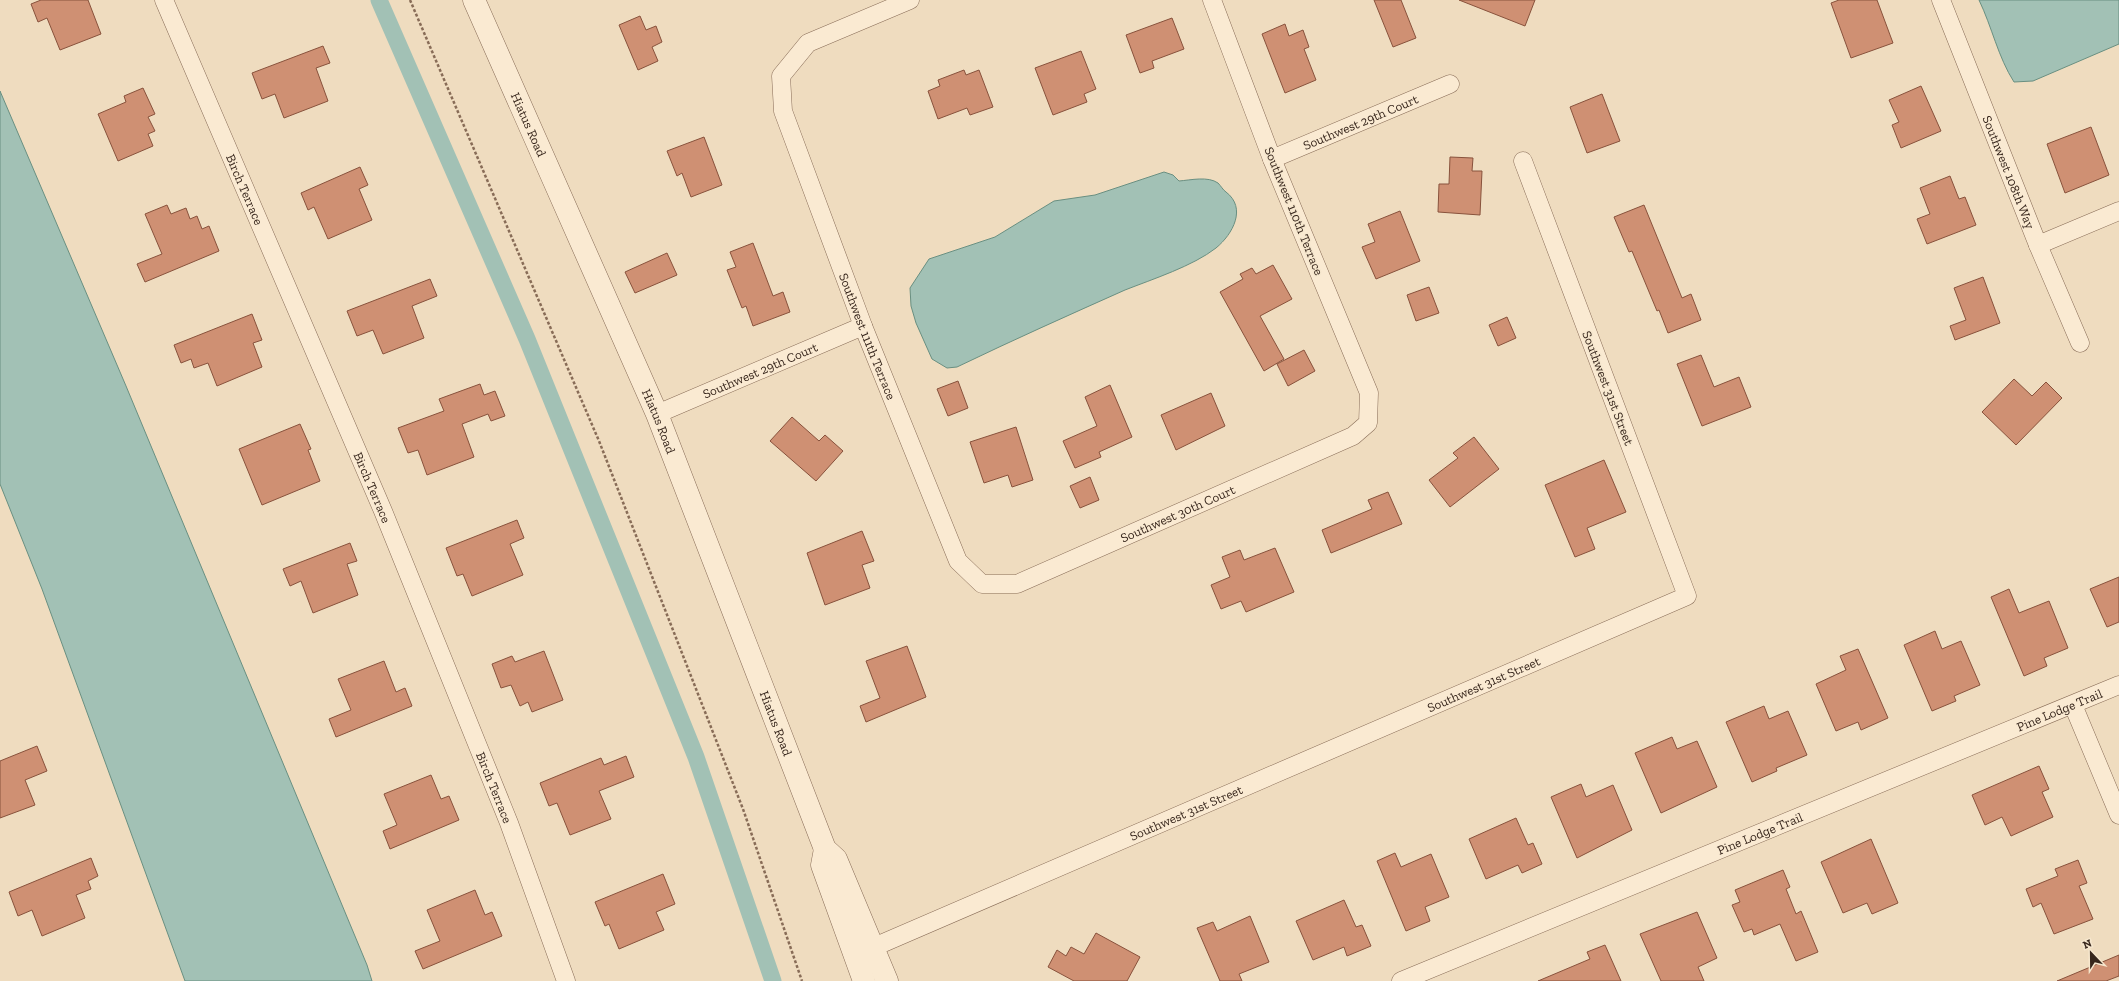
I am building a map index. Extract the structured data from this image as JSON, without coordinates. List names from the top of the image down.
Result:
{
  "streets": {
    "street": [
      "Southwest 29th Court",
      "Hiatus Road",
      "Southwest 108th Way",
      "Birch Terrace",
      "Southwest 110th Terrace",
      "Southwest 111th Terrace",
      "Southwest 31st Street",
      "Southwest 30th Court",
      "Pine Lodge Trail"
    ]
  },
  "crossings": [
    ["Southwest 29th Court", "Hiatus Road"],
    ["Southwest 29th Court", "Southwest 110th Terrace"],
    ["Southwest 29th Court", "Southwest 111th Terrace"],
    ["Hiatus Road", "Southwest 31st Street"],
    ["Southwest 110th Terrace", "Southwest 30th Court"],
    ["Southwest 111th Terrace", "Southwest 30th Court"]
  ],
  "north": "top"
}
